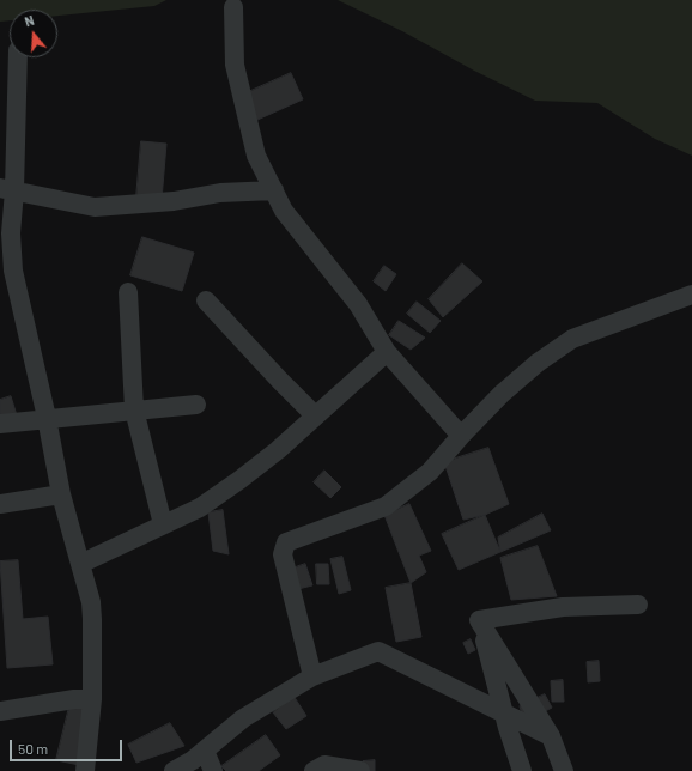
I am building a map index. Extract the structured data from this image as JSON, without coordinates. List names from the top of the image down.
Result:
{
  "scale_bar": "50 m",
  "north": "top"
}
